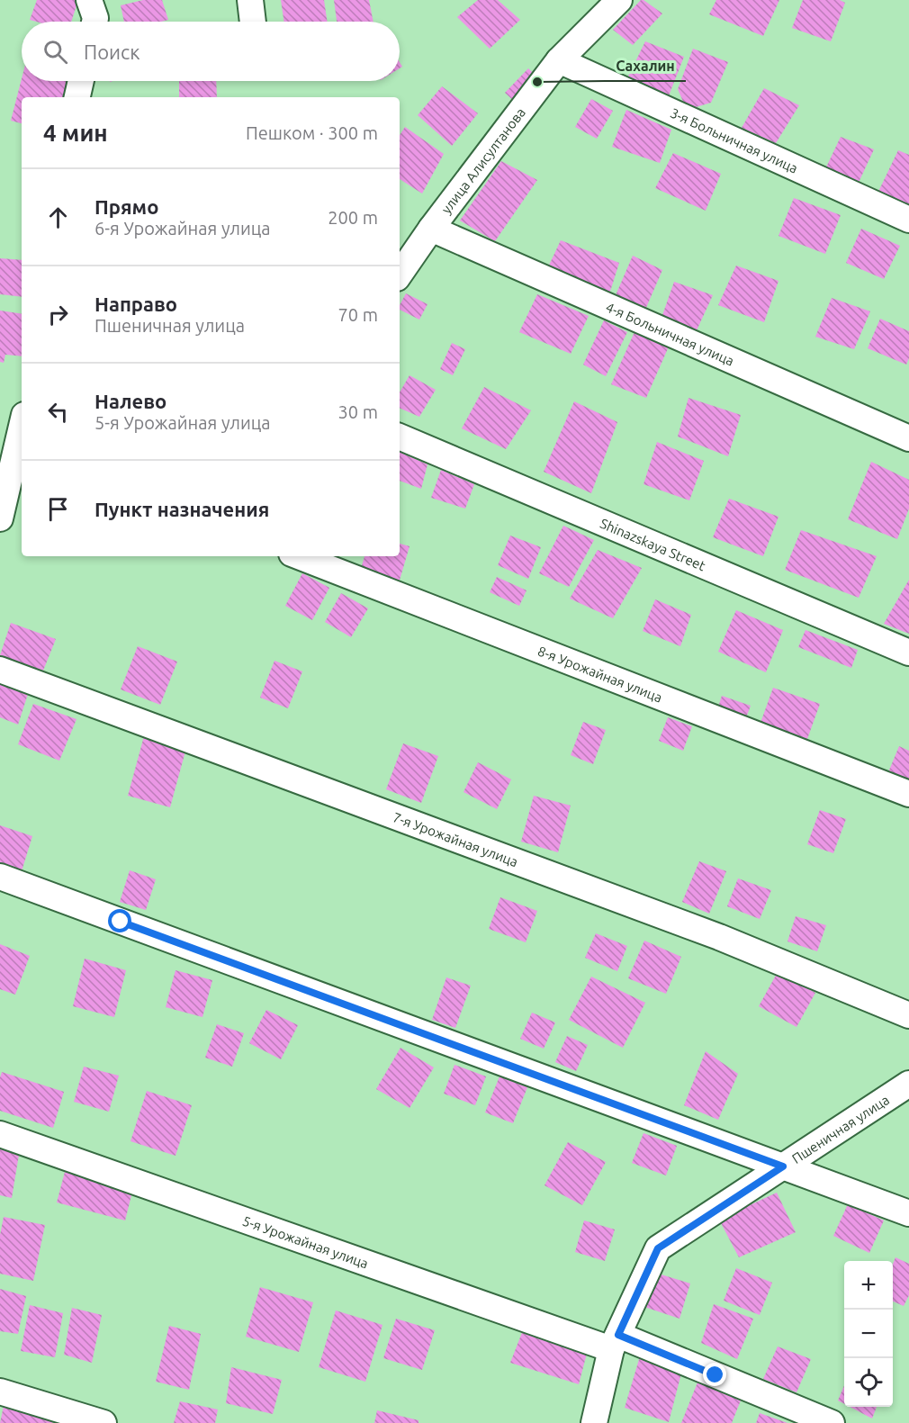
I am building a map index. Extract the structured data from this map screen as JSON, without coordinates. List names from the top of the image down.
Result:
{
  "streets": {
    "street": [
      "3-я Больничная улица",
      "улица Алисултанова",
      "4-я Больничная улица",
      "Shinazskaya Street",
      "8-я Урожайная улица",
      "7-я Урожайная улица",
      "Пшеничная улица",
      "5-я Урожайная улица"
    ]
  },
  "crossings": [
    ["3-я Больничная улица", "улица Алисултанова"],
    ["улица Алисултанова", "4-я Больничная улица"],
    ["Пшеничная улица", "5-я Урожайная улица"]
  ],
  "places": ["Сахалин"],
  "page": {
    "search": "Поиск",
    "heading": ["4 мин", "Пешком · 300 m"],
    "list": [
      ["Прямо", "6-я Урожайная улица", "200 m"],
      ["Направо", "Пшеничная улица", "70 m"],
      ["Налево", "5-я Урожайная улица", "30 m"],
      "Пункт назначения"
    ],
    "map_buttons": ["+", "−"]
  }
}
